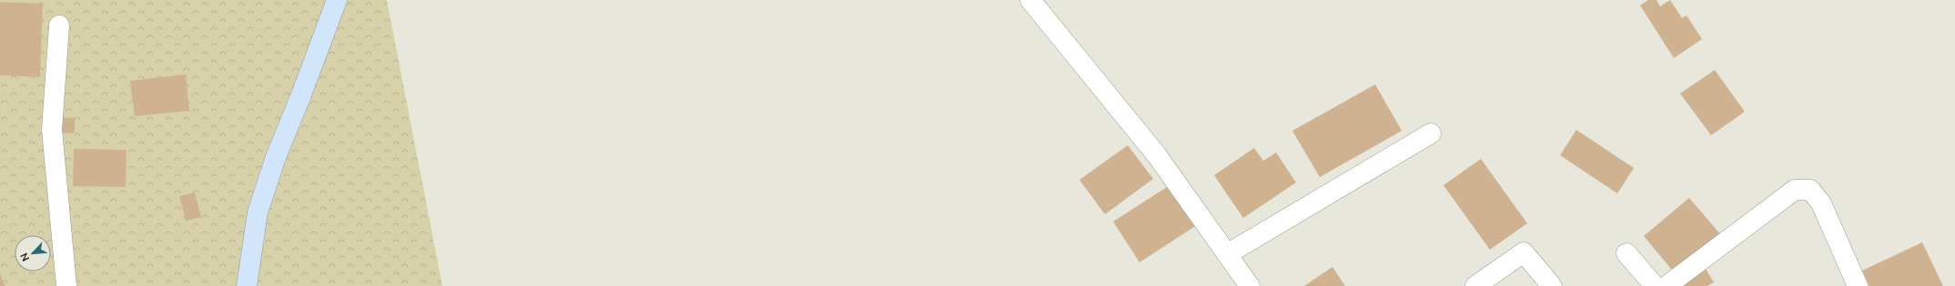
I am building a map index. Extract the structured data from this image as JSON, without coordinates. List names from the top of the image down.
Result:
{
  "north": "bottom left"
}
